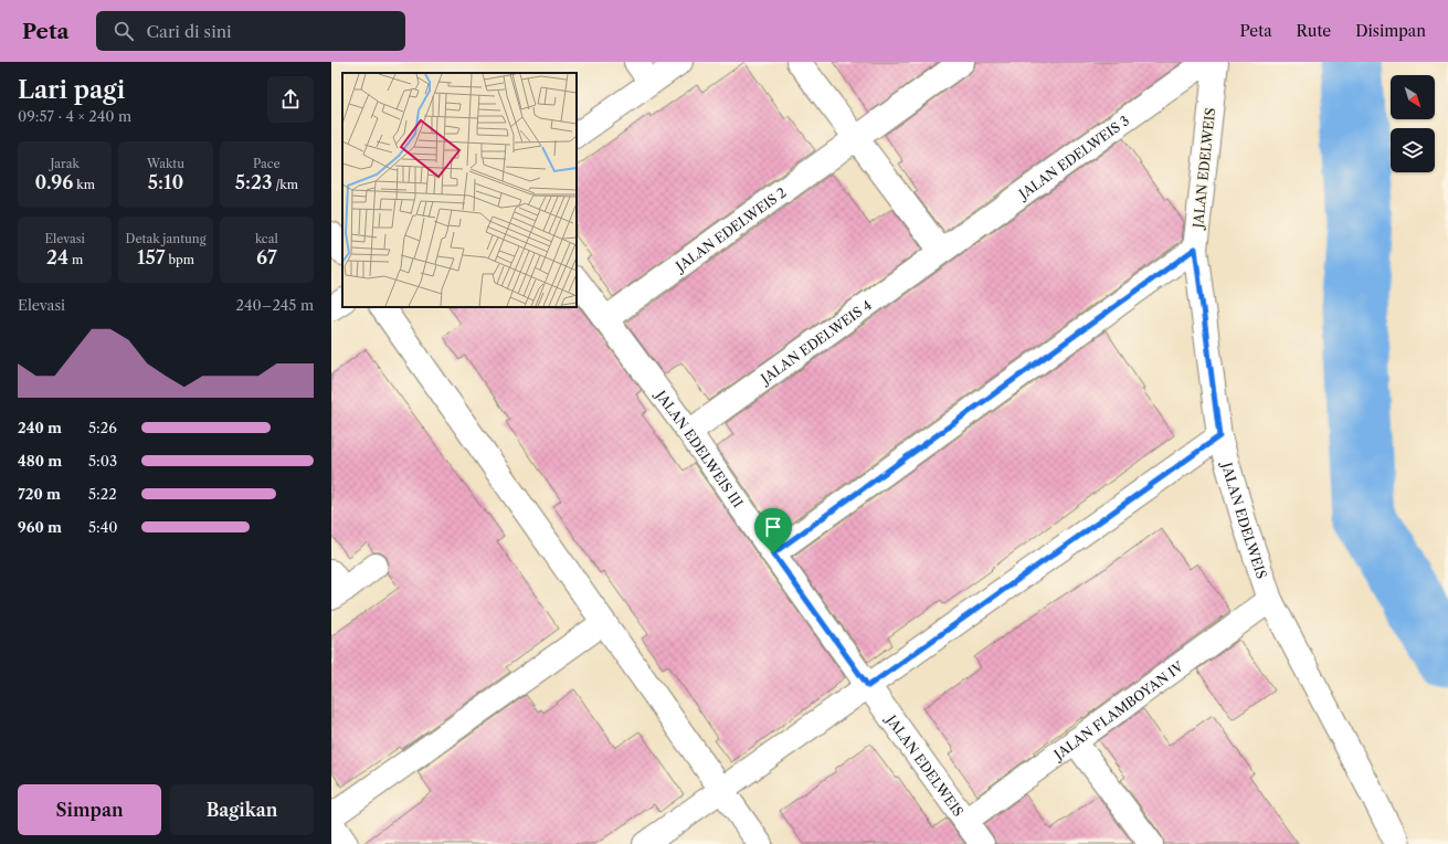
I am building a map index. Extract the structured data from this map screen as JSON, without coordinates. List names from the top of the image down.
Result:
{
  "streets": {
    "street": [
      "JALAN EDELWEIS 3",
      "JALAN EDELWEIS",
      "JALAN EDELWEIS 2",
      "JALAN EDELWEIS 4",
      "JALAN EDELWEIS III",
      "JALAN FLAMBOYAN IV"
    ]
  },
  "crossings": [
    ["JALAN EDELWEIS 3", "JALAN EDELWEIS 4"],
    ["JALAN EDELWEIS", "JALAN EDELWEIS III"],
    ["JALAN EDELWEIS", "JALAN FLAMBOYAN IV"],
    ["JALAN EDELWEIS 2", "JALAN EDELWEIS III"],
    ["JALAN EDELWEIS 4", "JALAN EDELWEIS III"]
  ],
  "north": "bottom right",
  "page": {
    "header": "Peta",
    "search": "Cari di sini",
    "nav": ["Peta", "Rute", "Disimpan"],
    "heading": ["Lari pagi", "09:57 · 4 × 240 m"],
    "stats": [
      ["Jarak", "0.96 km"],
      ["Waktu", "5:10"],
      ["Pace", "5:23 /km"],
      ["Elevasi", "24 m"],
      ["Detak jantung", "157 bpm"],
      ["kcal", "67"]
    ],
    "chart": ["Elevasi", "240–245 m"],
    "list": [
      {
        "name": "240 m",
        "note": "5:26"
      },
      {
        "name": "480 m",
        "note": "5:03"
      },
      {
        "name": "720 m",
        "note": "5:22"
      },
      {
        "name": "960 m",
        "note": "5:40"
      }
    ],
    "buttons": ["Simpan", "Bagikan"]
  }
}
